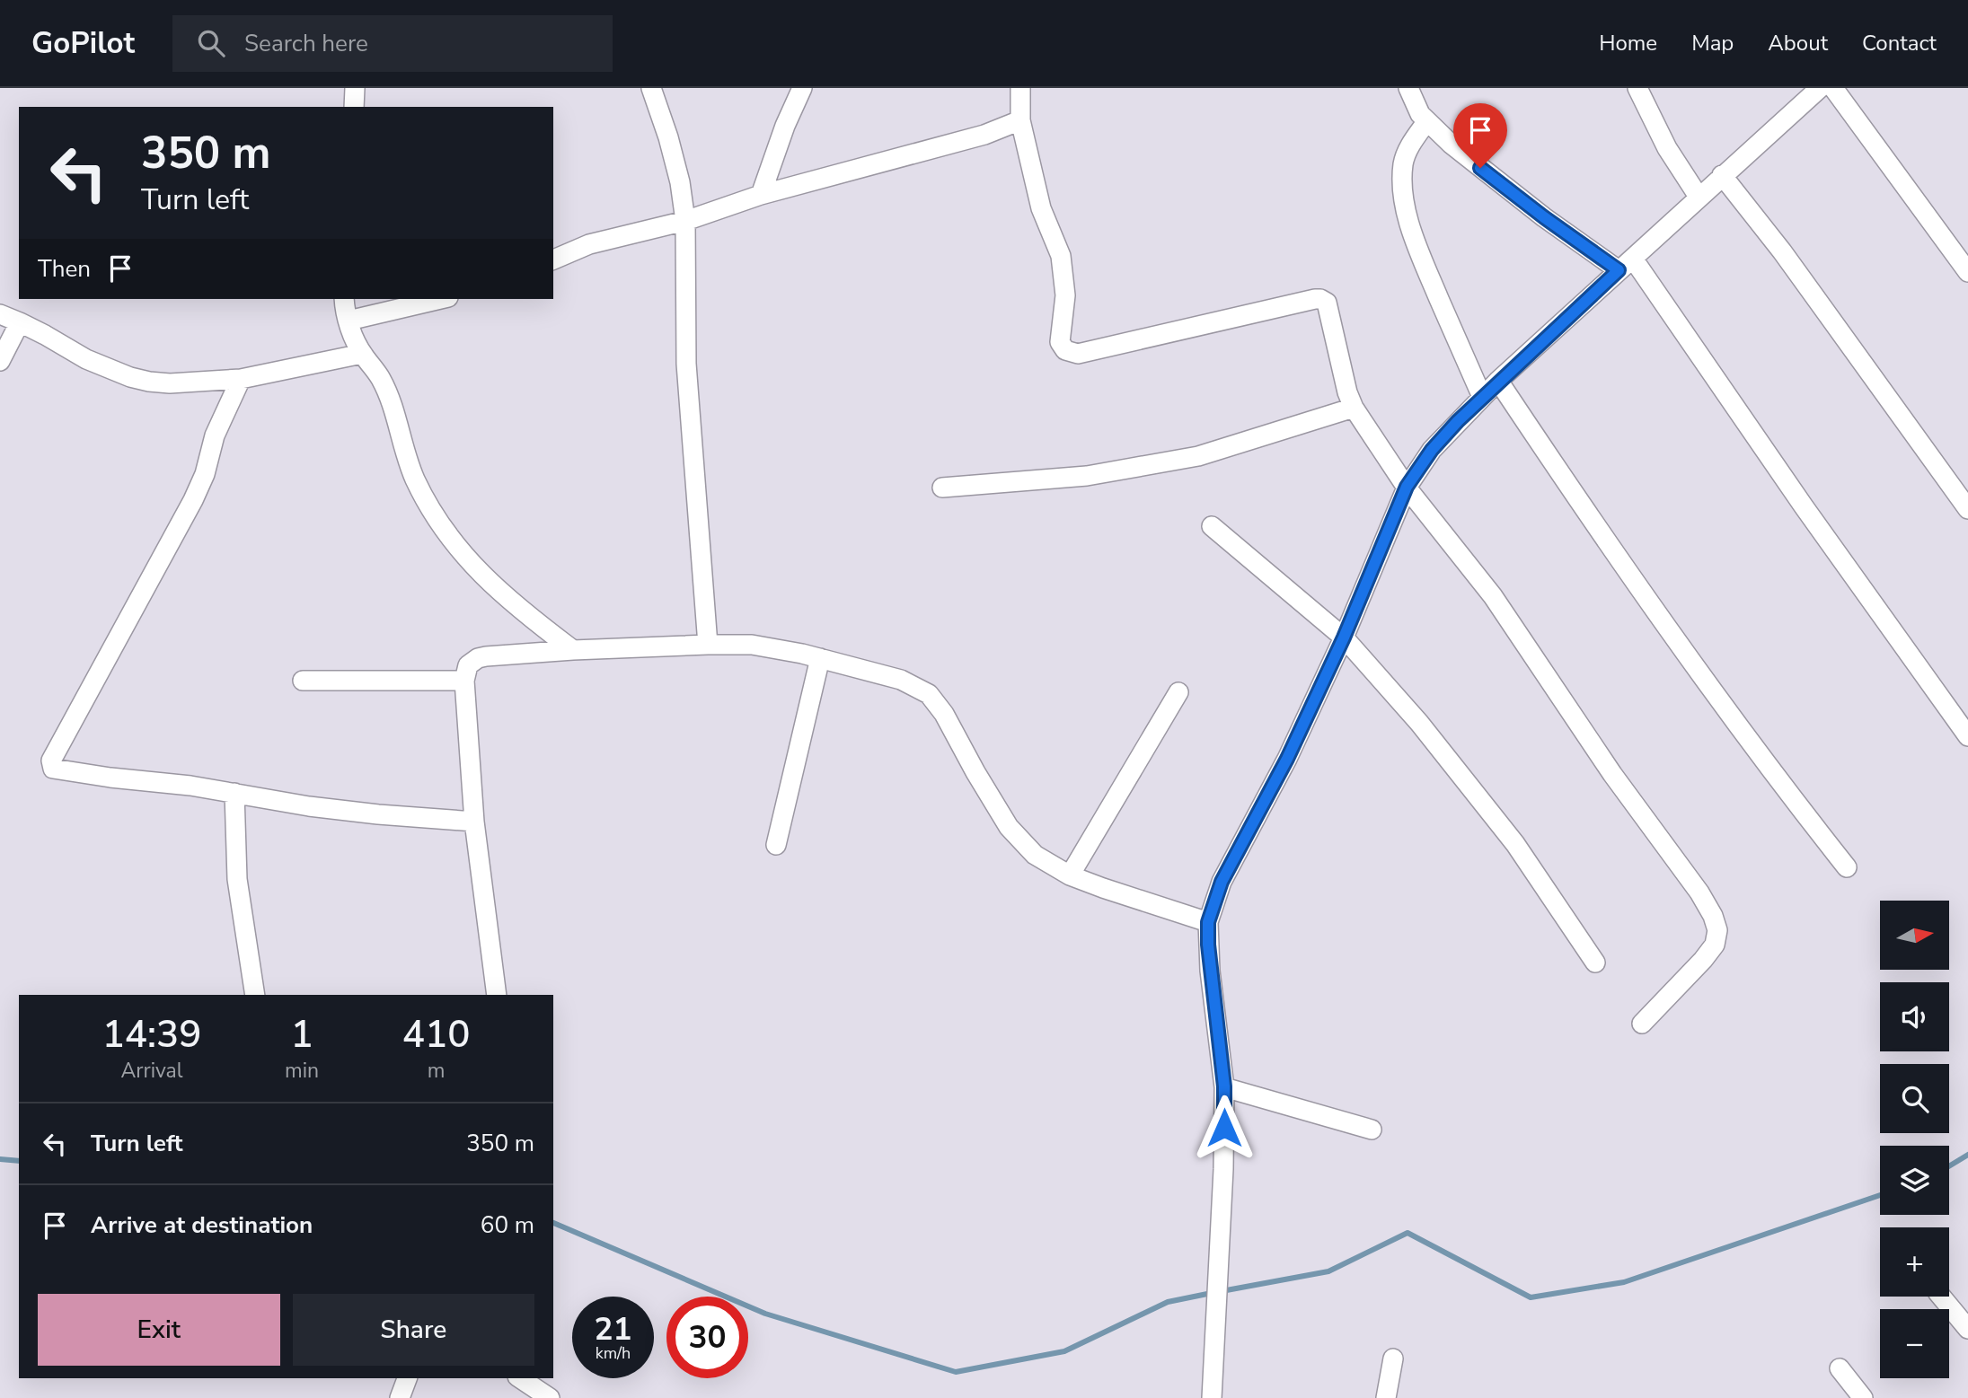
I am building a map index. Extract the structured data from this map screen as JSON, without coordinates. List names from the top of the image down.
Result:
{
  "north": "right",
  "page": {
    "header": "GoPilot",
    "search": "Search here",
    "nav": [
      "Home",
      "Map",
      "About",
      "Contact"
    ],
    "turn": ["350 m", "Turn left"],
    "then": "Then",
    "map_buttons": ["+", "−"],
    "eta": [
      "14:39",
      "Arrival",
      "1",
      "min",
      "410",
      "m"
    ],
    "list": [
      {
        "name": "Turn left",
        "value": "350 m"
      },
      {
        "name": "Arrive at destination",
        "value": "60 m"
      }
    ],
    "buttons": ["Exit", "Share"],
    "speed": "21 km/h",
    "limit": "30"
  }
}
